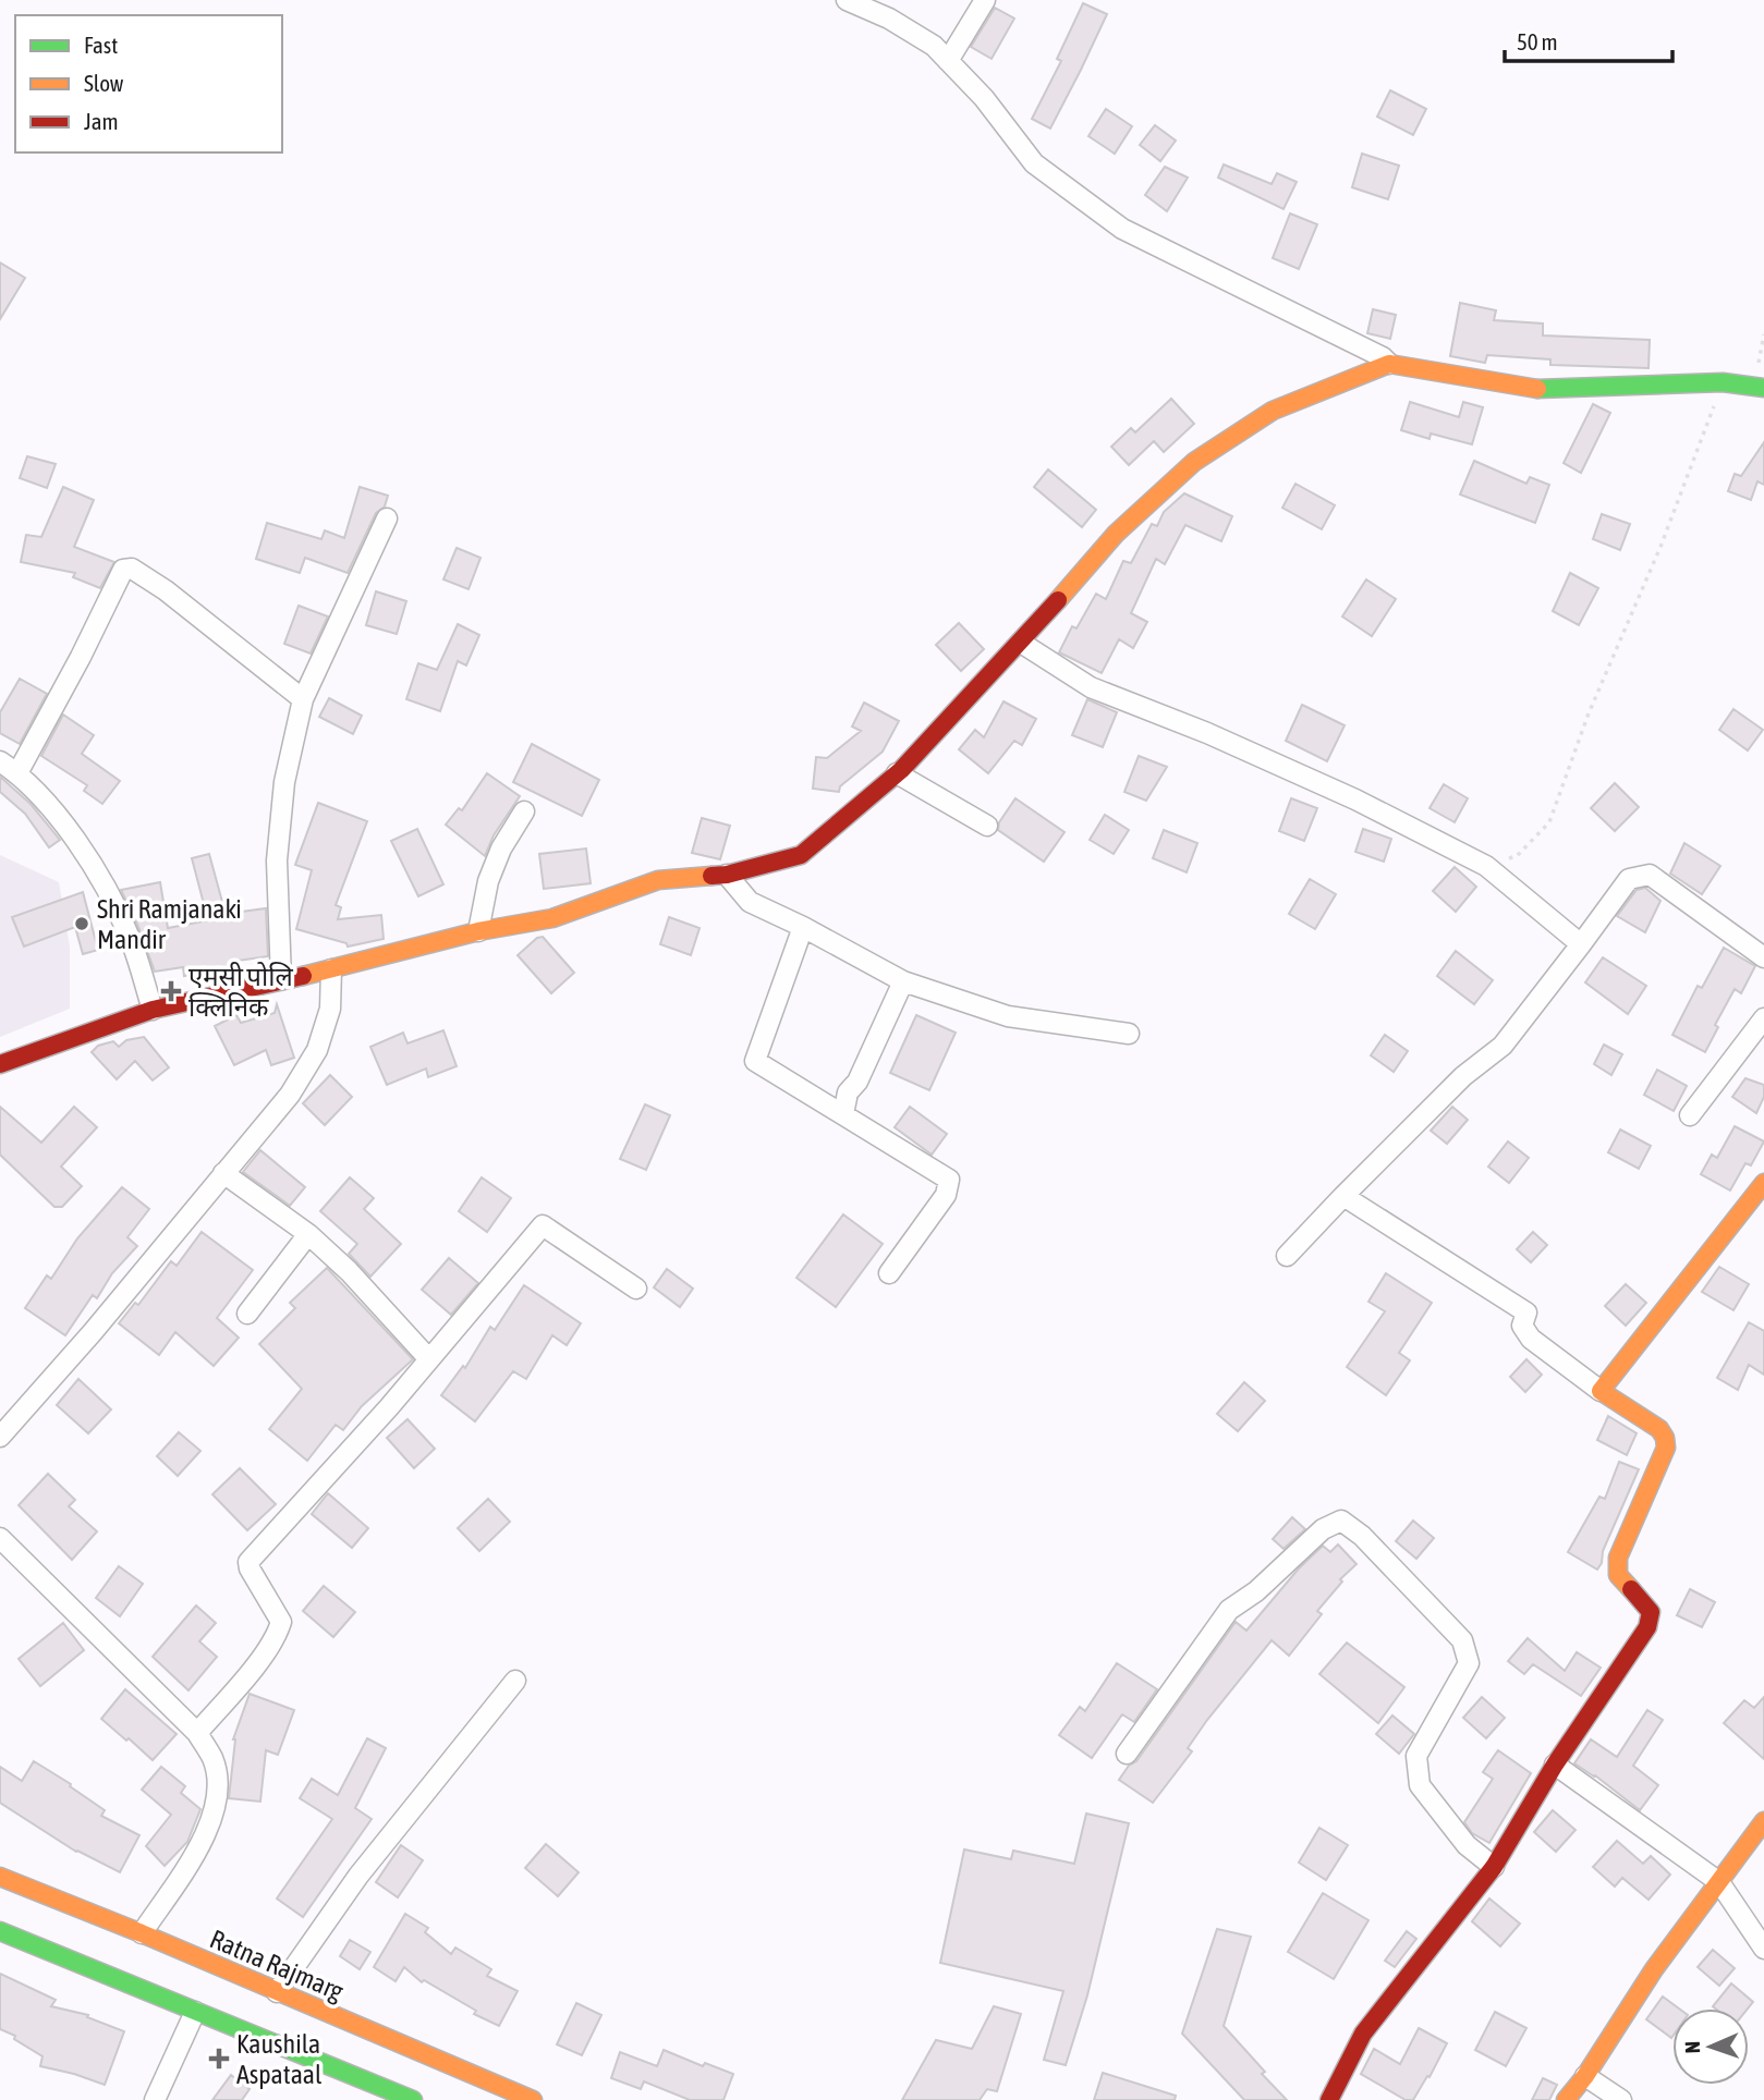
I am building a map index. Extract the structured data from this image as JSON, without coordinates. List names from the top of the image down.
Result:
{
  "streets": {
    "main road": ["Ratna Rajmarg"]
  },
  "places": {
    "other": ["Shri Ramjanaki Mandir"],
    "health": ["एमसी पोलि क्लिनिक", "Kaushila Aspataal"]
  },
  "legend": ["Fast", "Slow", "Jam"],
  "scale_bar": "50 m",
  "north": "left"
}
